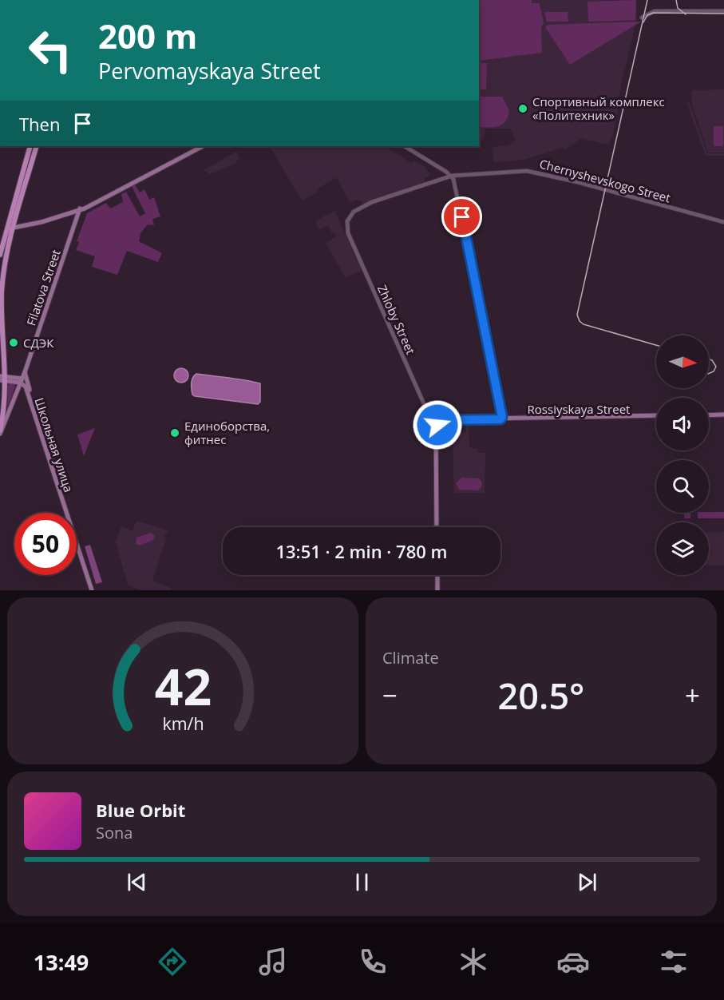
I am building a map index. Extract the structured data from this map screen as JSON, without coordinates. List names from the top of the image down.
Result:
{
  "streets": {
    "main road": ["Filatova Street", "Rossiyskaya Street", "Школьная улица"],
    "street": ["Chernyshevskogo Street", "Zhloby Street"]
  },
  "crossings": [
    ["Chernyshevskogo Street", "Zhloby Street"],
    ["Filatova Street", "Школьная улица"],
    ["Zhloby Street", "Rossiyskaya Street"]
  ],
  "places": ["Спортивный комплекс «Политехник»", "СДЭК", "Единоборства, фитнес"],
  "north": "right",
  "page": {
    "turn": ["200 m", "Pervomayskaya Street"],
    "then": "Then",
    "limit": "50",
    "trip": "13:51 · 2 min · 780 m",
    "tile": "Climate",
    "heat": ["−", "20.5°", "+"],
    "song": ["Blue Orbit", "Sona"],
    "tabs": "13:49",
    "gauge": ["42", "km/h"]
  }
}
